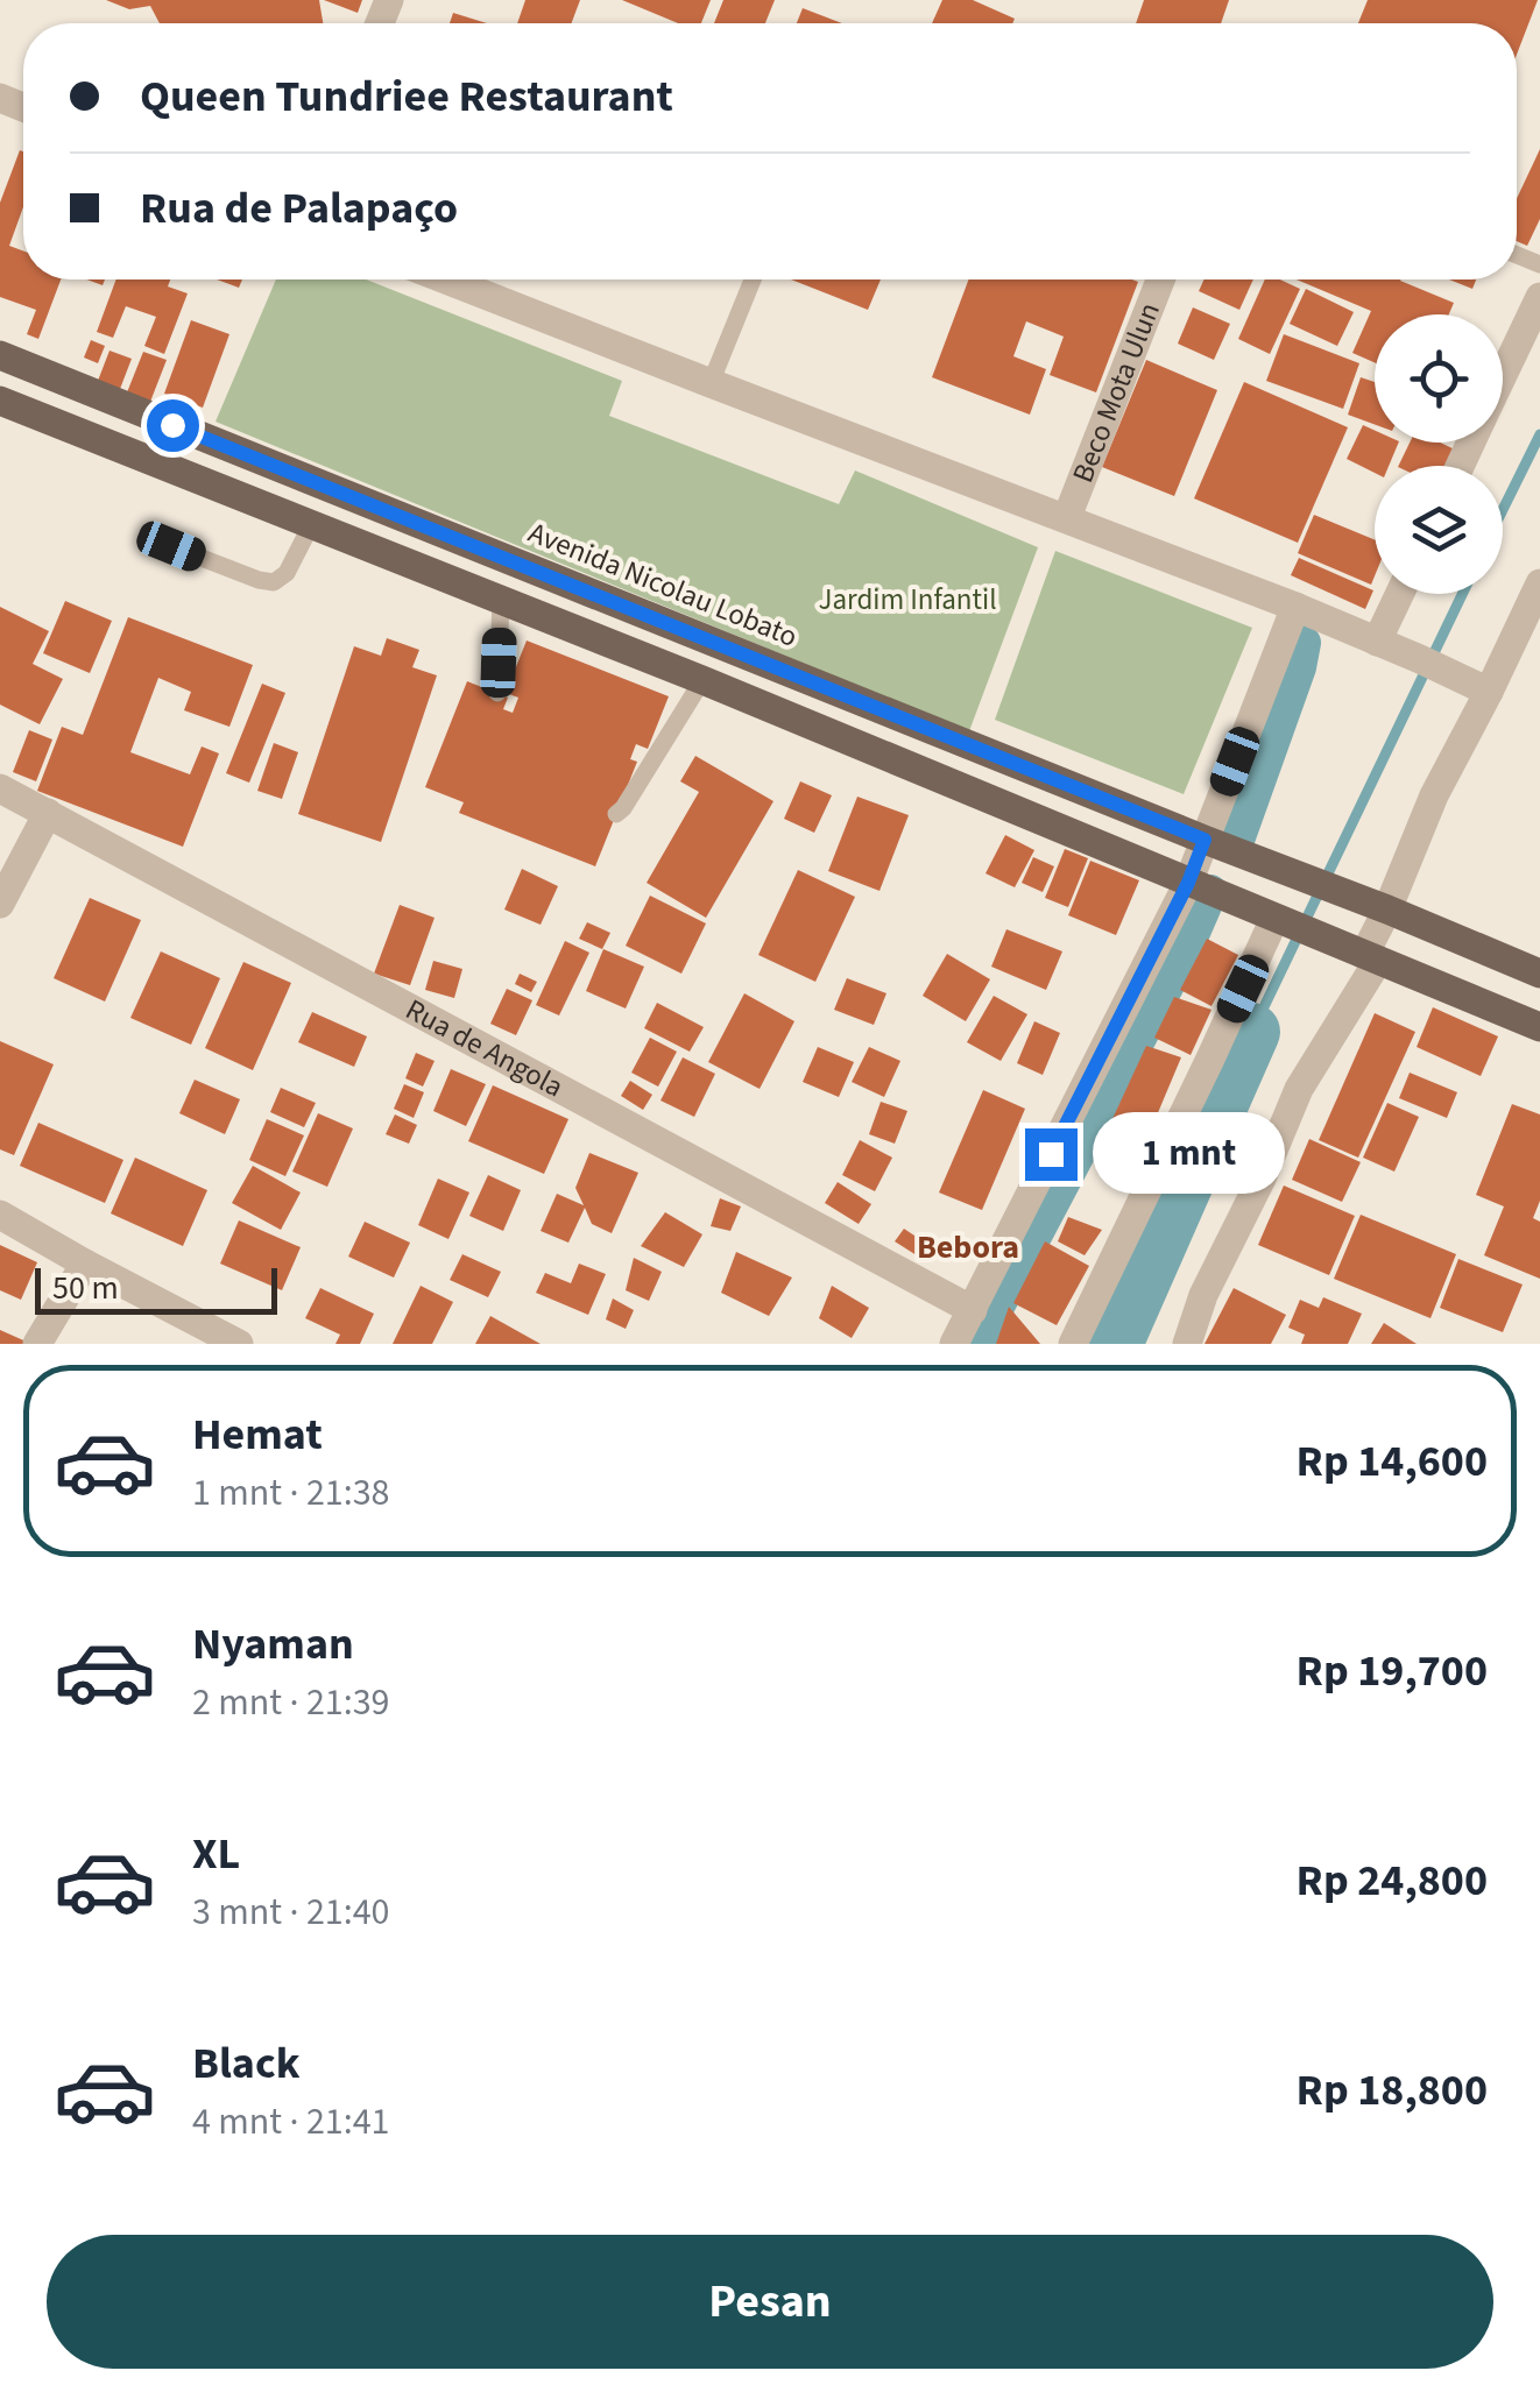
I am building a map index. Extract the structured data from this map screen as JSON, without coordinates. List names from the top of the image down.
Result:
{
  "streets": {
    "main road": ["Avenida Nicolau Lobato"],
    "street": ["Beco Mota Ulun", "Rua de Angola"]
  },
  "districts": ["Bebora"],
  "parks": ["Jardim Infantil"],
  "scale_bar": "50 m",
  "page": {
    "banner": ["Queen Tundriee Restaurant", "Rua de Palapaço"],
    "bubble": "1 mnt",
    "scale": "50 m",
    "list": [
      {
        "name": "Hemat",
        "note": "1 mnt · 21:38",
        "value": "Rp 14,600"
      },
      {
        "name": "Nyaman",
        "note": "2 mnt · 21:39",
        "value": "Rp 19,700"
      },
      {
        "name": "XL",
        "note": "3 mnt · 21:40",
        "value": "Rp 24,800"
      },
      {
        "name": "Black",
        "note": "4 mnt · 21:41",
        "value": "Rp 18,800"
      }
    ],
    "buttons": "Pesan"
  }
}
